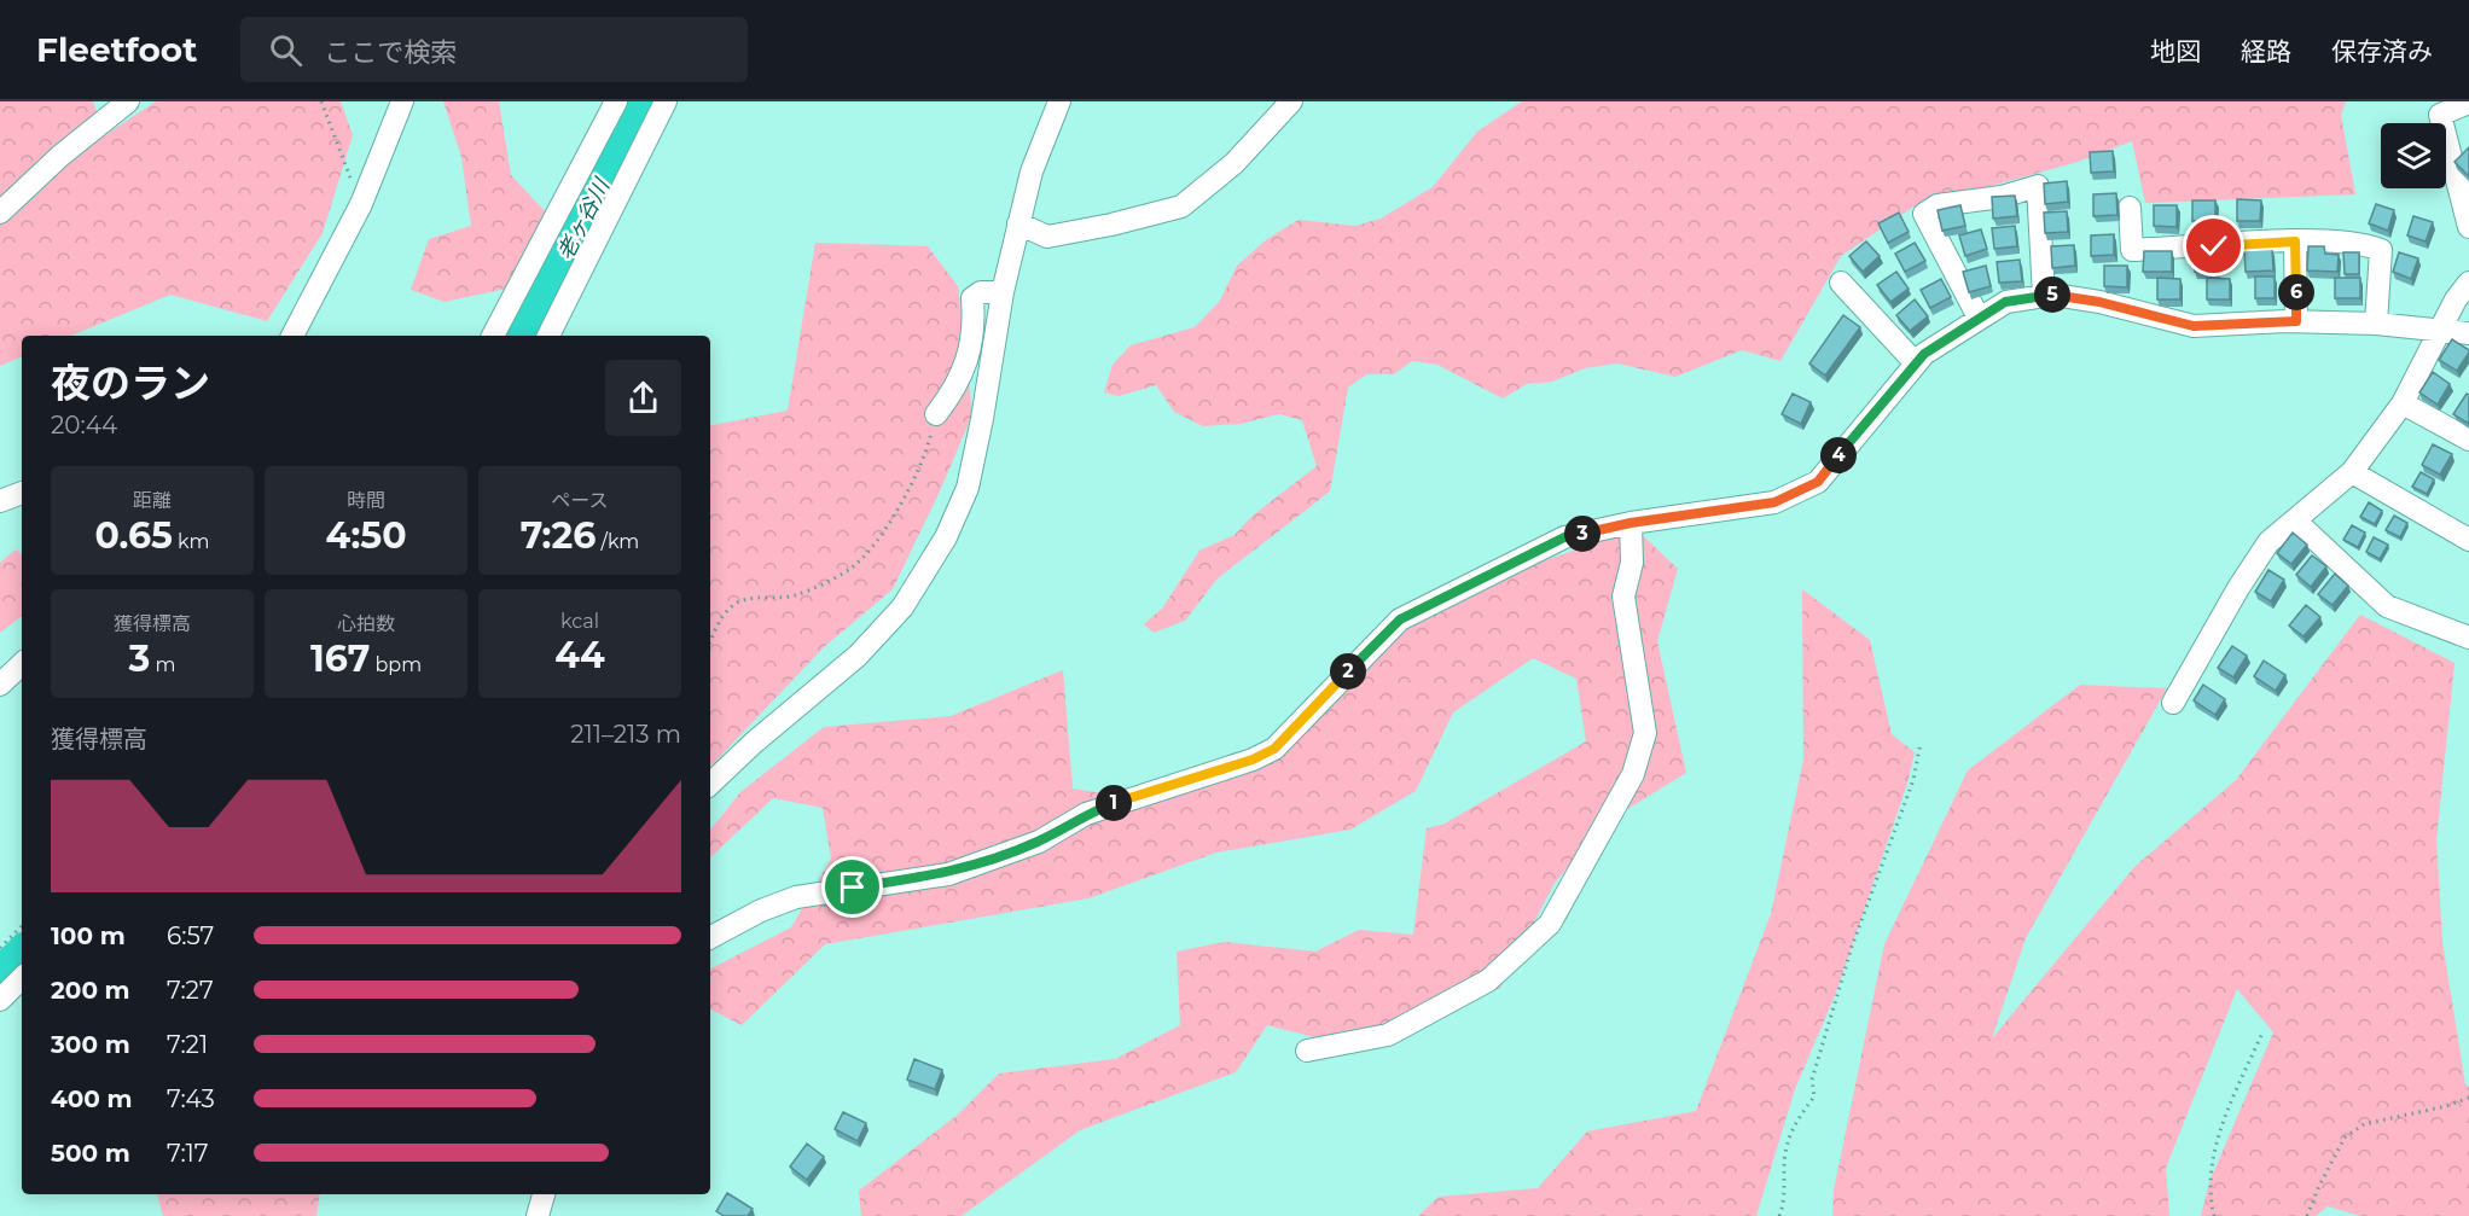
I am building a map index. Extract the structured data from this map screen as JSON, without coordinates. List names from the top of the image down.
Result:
{
  "water": ["老ヶ谷川"],
  "page": {
    "header": "Fleetfoot",
    "search": "ここで検索",
    "nav": ["地図", "経路", "保存済み"],
    "pins": [
      "6",
      "5",
      "4",
      "3",
      "2",
      "1"
    ],
    "heading": ["夜のラン", "20:44"],
    "stats": [
      ["距離", "0.65 km"],
      ["時間", "4:50"],
      ["ペース", "7:26 /km"],
      ["獲得標高", "3 m"],
      ["心拍数", "167 bpm"],
      ["kcal", "44"]
    ],
    "chart": ["獲得標高", "211–213 m"],
    "list": [
      {
        "name": "100 m",
        "note": "6:57"
      },
      {
        "name": "200 m",
        "note": "7:27"
      },
      {
        "name": "300 m",
        "note": "7:21"
      },
      {
        "name": "400 m",
        "note": "7:43"
      },
      {
        "name": "500 m",
        "note": "7:17"
      }
    ]
  }
}
